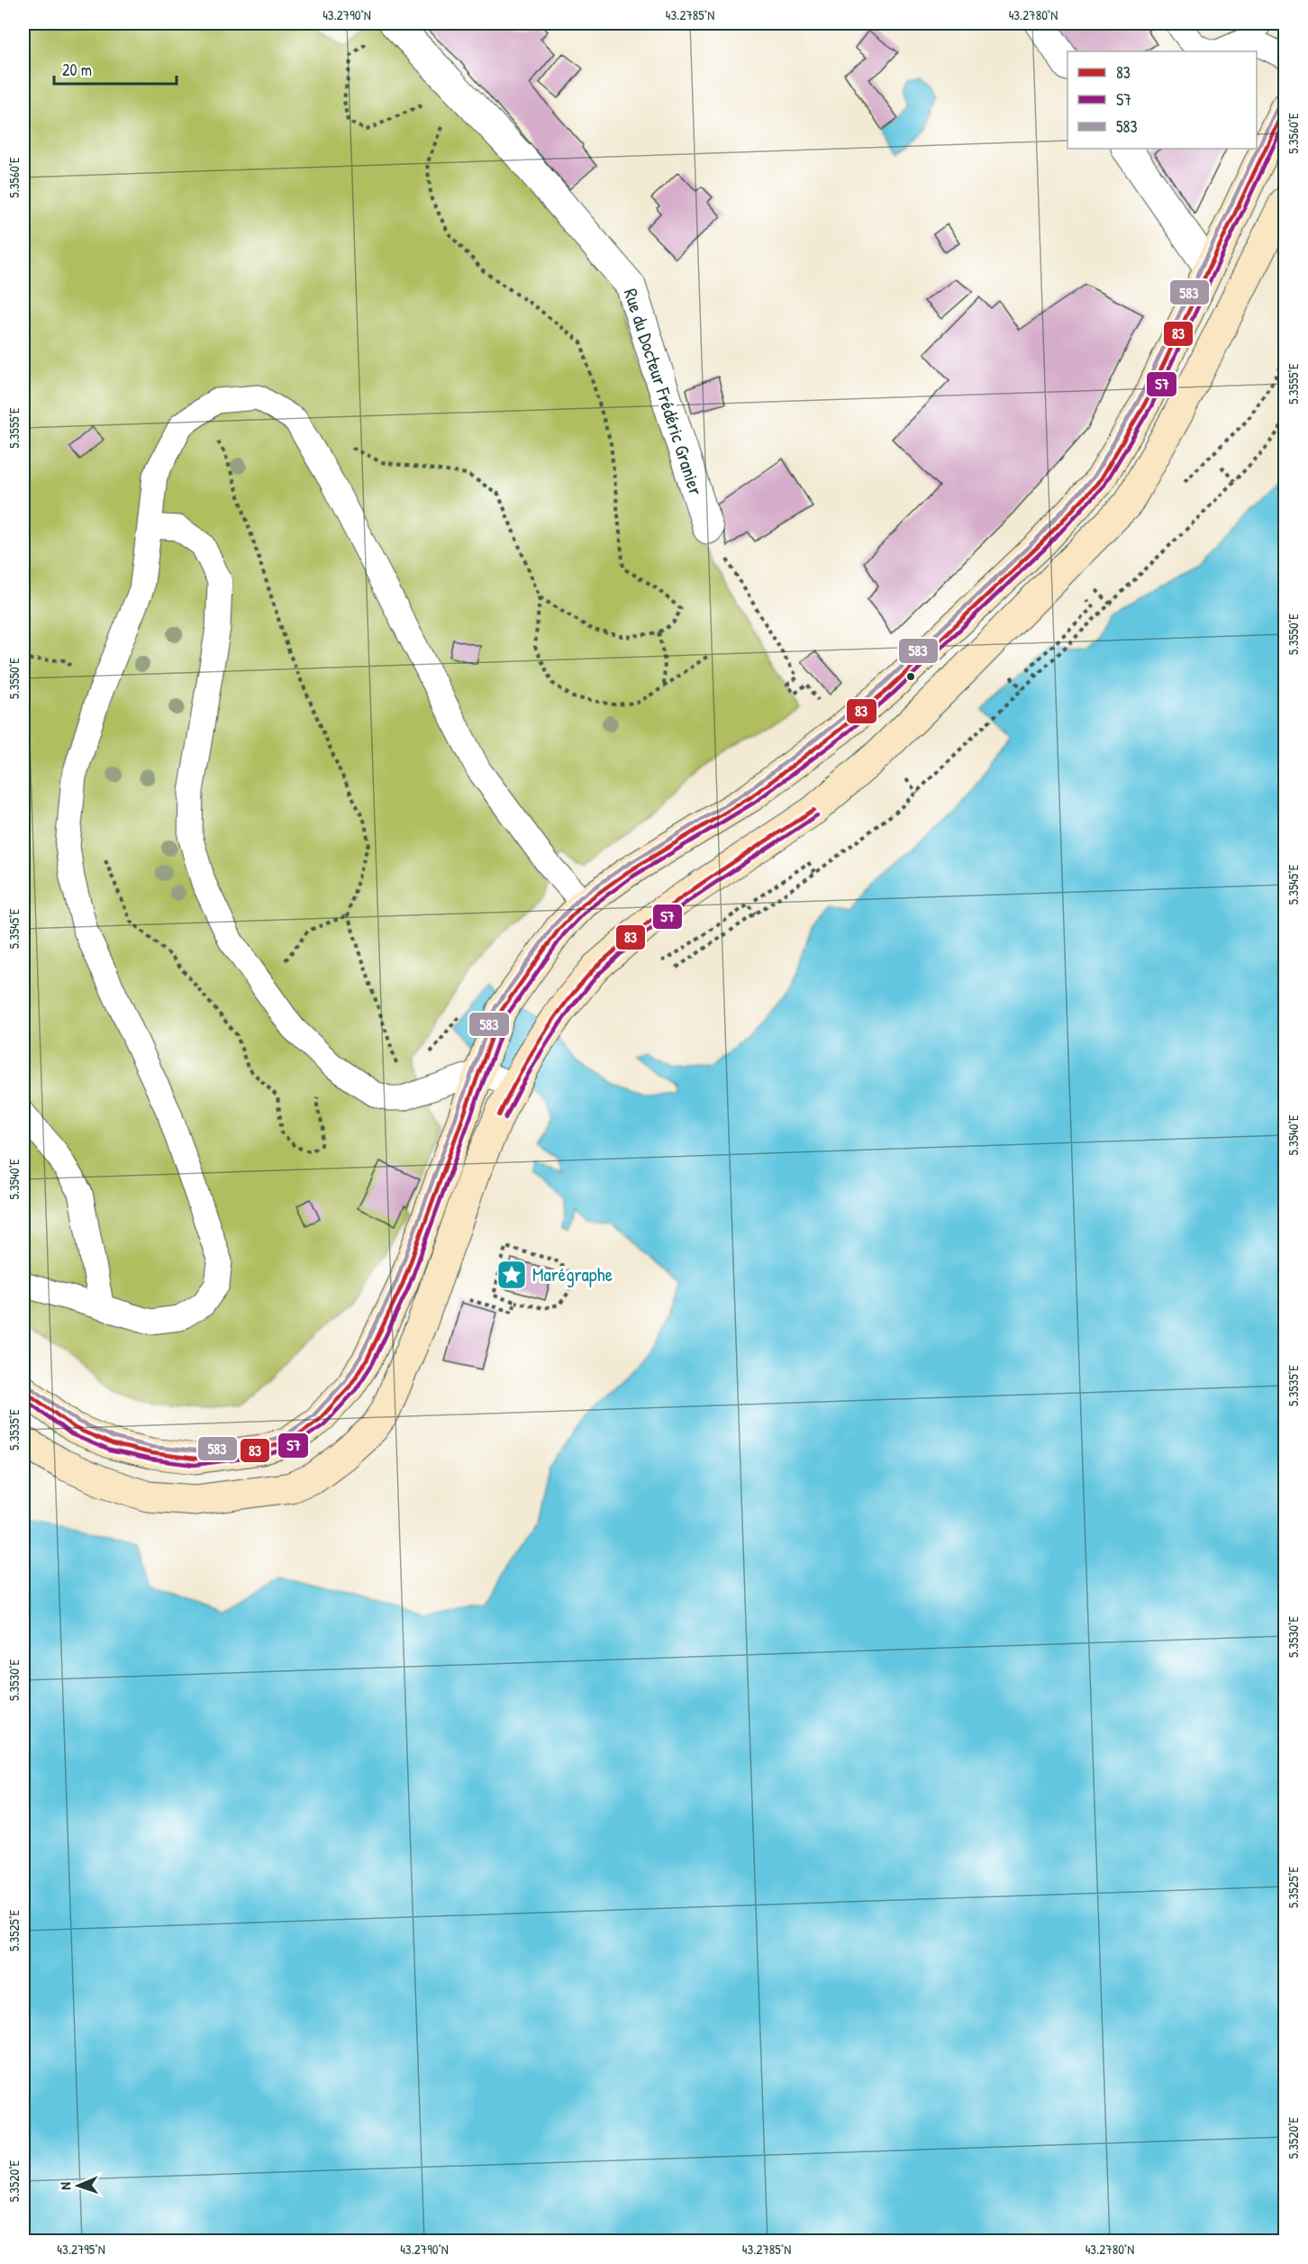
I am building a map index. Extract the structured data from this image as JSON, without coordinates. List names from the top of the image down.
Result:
{
  "streets": {
    "street": ["Rue du Docteur Frédéric Granier"]
  },
  "places": {
    "place": ["Marégraphe"]
  },
  "lines": ["transit line 583", "transit line 83", "transit line S7"],
  "legend": ["83", "S7", "583"],
  "scale_bar": "20 m",
  "north": "left",
  "coordinates": [
    "43.2790°N",
    "43.2785°N",
    "43.2780°N",
    "5.3560°E",
    "5.3555°E",
    "5.3550°E",
    "5.3545°E",
    "5.3540°E",
    "5.3535°E",
    "5.3530°E",
    "5.3525°E",
    "5.3520°E",
    "43.2795°N"
  ]
}
